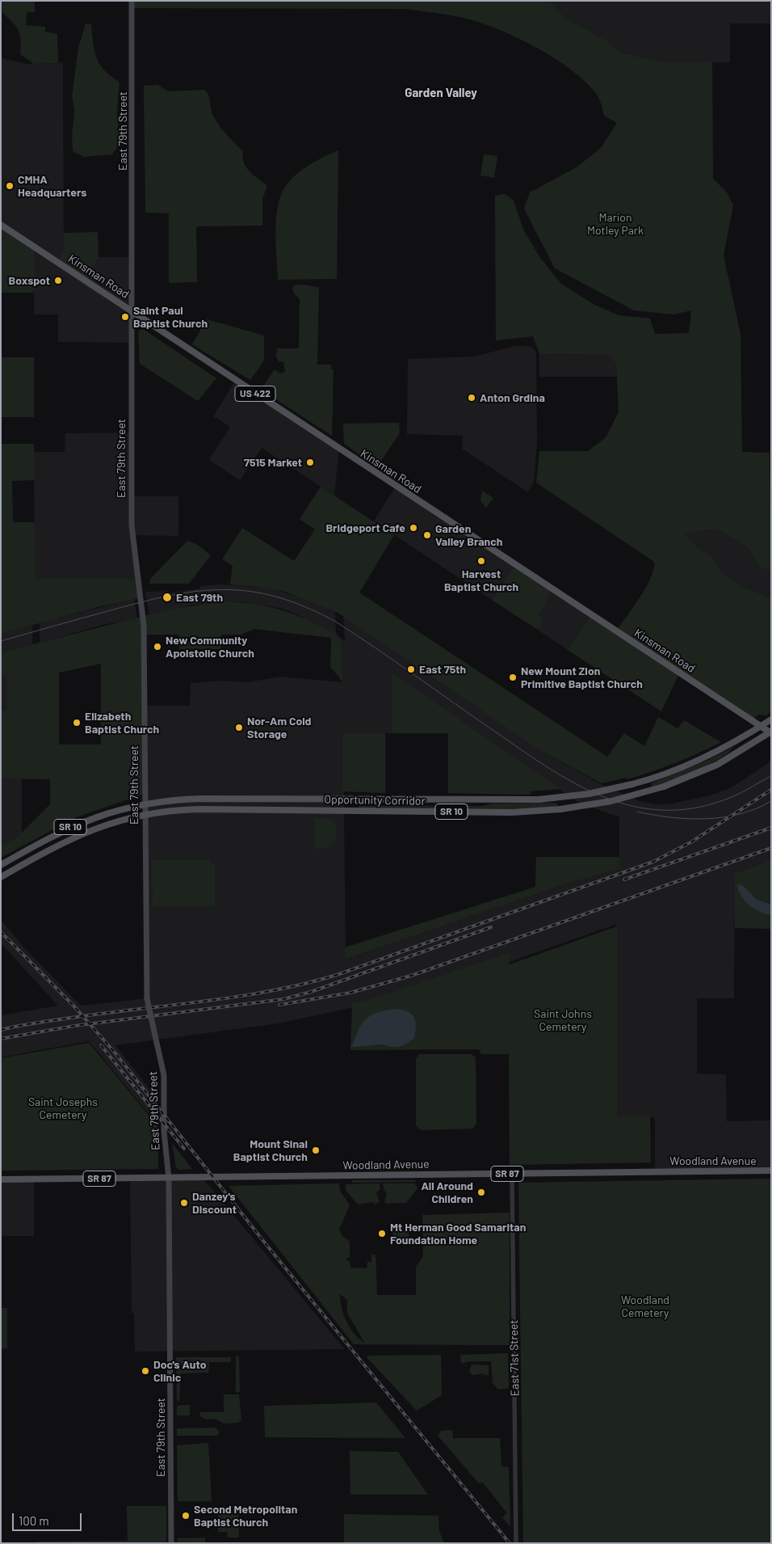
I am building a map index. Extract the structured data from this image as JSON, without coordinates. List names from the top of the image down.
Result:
{
  "streets": {
    "main road": [
      "East 79th Street",
      "Kinsman Road",
      "US 422",
      "Opportunity Corridor",
      "SR 10",
      "Woodland Avenue",
      "SR 87"
    ],
    "street": ["East 71st Street"]
  },
  "crossings": [
    ["East 79th Street", "Kinsman Road"],
    ["East 79th Street", "Opportunity Corridor"],
    ["East 79th Street", "Woodland Avenue"],
    ["Kinsman Road", "Opportunity Corridor"],
    ["Woodland Avenue", "East 71st Street"]
  ],
  "districts": ["Garden Valley"],
  "parks": [
    "Marion Motley Park",
    "Saint Johns Cemetery",
    "Saint Josephs Cemetery",
    "Woodland Cemetery"
  ],
  "places": [
    "CMHA Headquarters",
    "Boxspot",
    "Saint Paul Baptist Church",
    "Anton Grdina",
    "7515 Market",
    "Bridgeport Cafe",
    "Garden Valley Branch",
    "Harvest Baptist Church",
    "East 79th",
    "New Community Apolstolic Church",
    "East 75th",
    "New Mount Zion Primitive Baptist Church",
    "Elizabeth Baptist Church",
    "Nor-Am Cold Storage",
    "Mount Sinai Baptist Church",
    "All Around Children",
    "Danzey's Discount",
    "Mt Herman Good Samaritan Foundation Home",
    "Doc's Auto Clinic",
    "Second Metropolitan Baptist Church"
  ],
  "scale_bar": "100 m"
}
